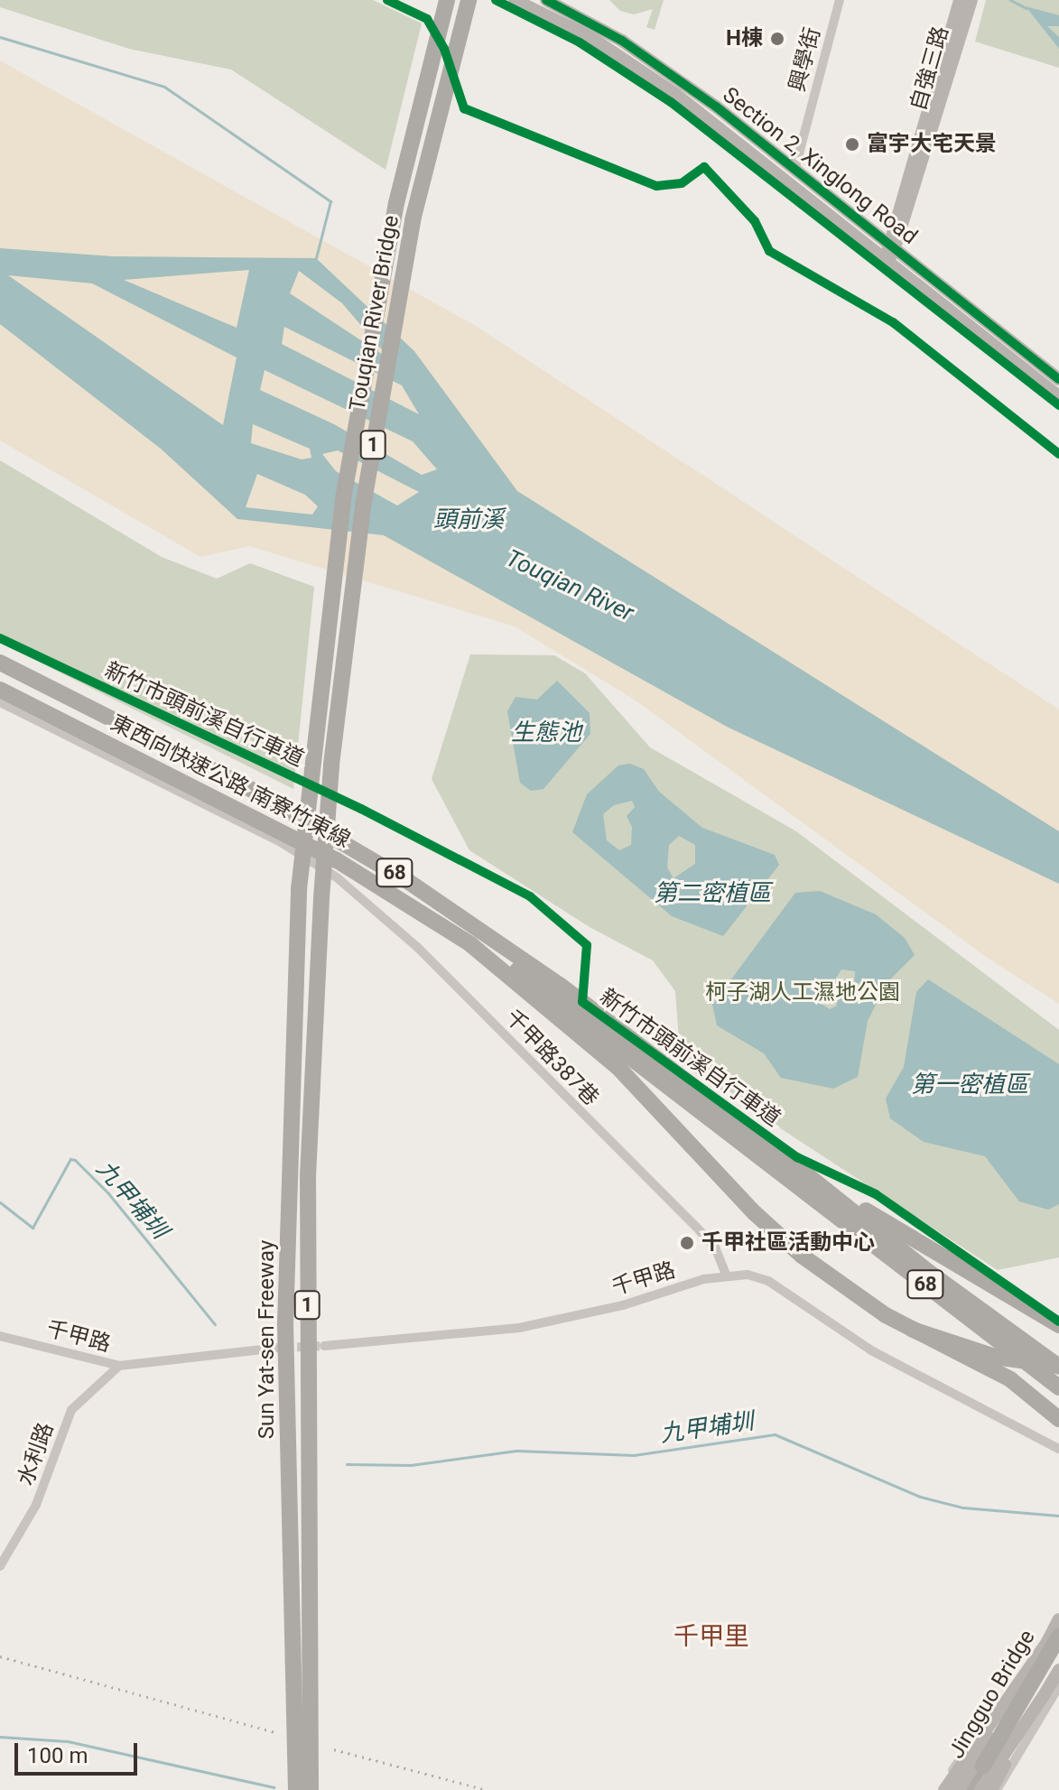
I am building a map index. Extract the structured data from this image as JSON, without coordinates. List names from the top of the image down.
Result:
{
  "streets": {
    "highway": [
      "Touqian River Bridge",
      "1",
      "東西向快速公路 南寮竹東線",
      "68",
      "Sun Yat-sen Freeway"
    ],
    "street": [
      "興學街",
      "自強三路",
      "Section 2, Xinglong Road",
      "千甲路387巷",
      "千甲路",
      "水利路",
      "Jingguo Bridge"
    ],
    "cycle path": ["新竹市頭前溪自行車道"]
  },
  "crossings": [
    ["興學街", "Section 2, Xinglong Road"],
    ["自強三路", "Section 2, Xinglong Road"],
    ["Touqian River Bridge", "Sun Yat-sen Freeway"],
    ["千甲路387巷", "千甲路"],
    ["千甲路", "水利路"]
  ],
  "districts": ["千甲里"],
  "water": [
    "頭前溪",
    "Touqian River",
    "生態池",
    "第二密植區",
    "第一密植區",
    "九甲埔圳"
  ],
  "parks": ["柯子湖人工濕地公園"],
  "places": ["H棟", "富宇大宅天景", "千甲社區活動中心"],
  "scale_bar": "100 m"
}
